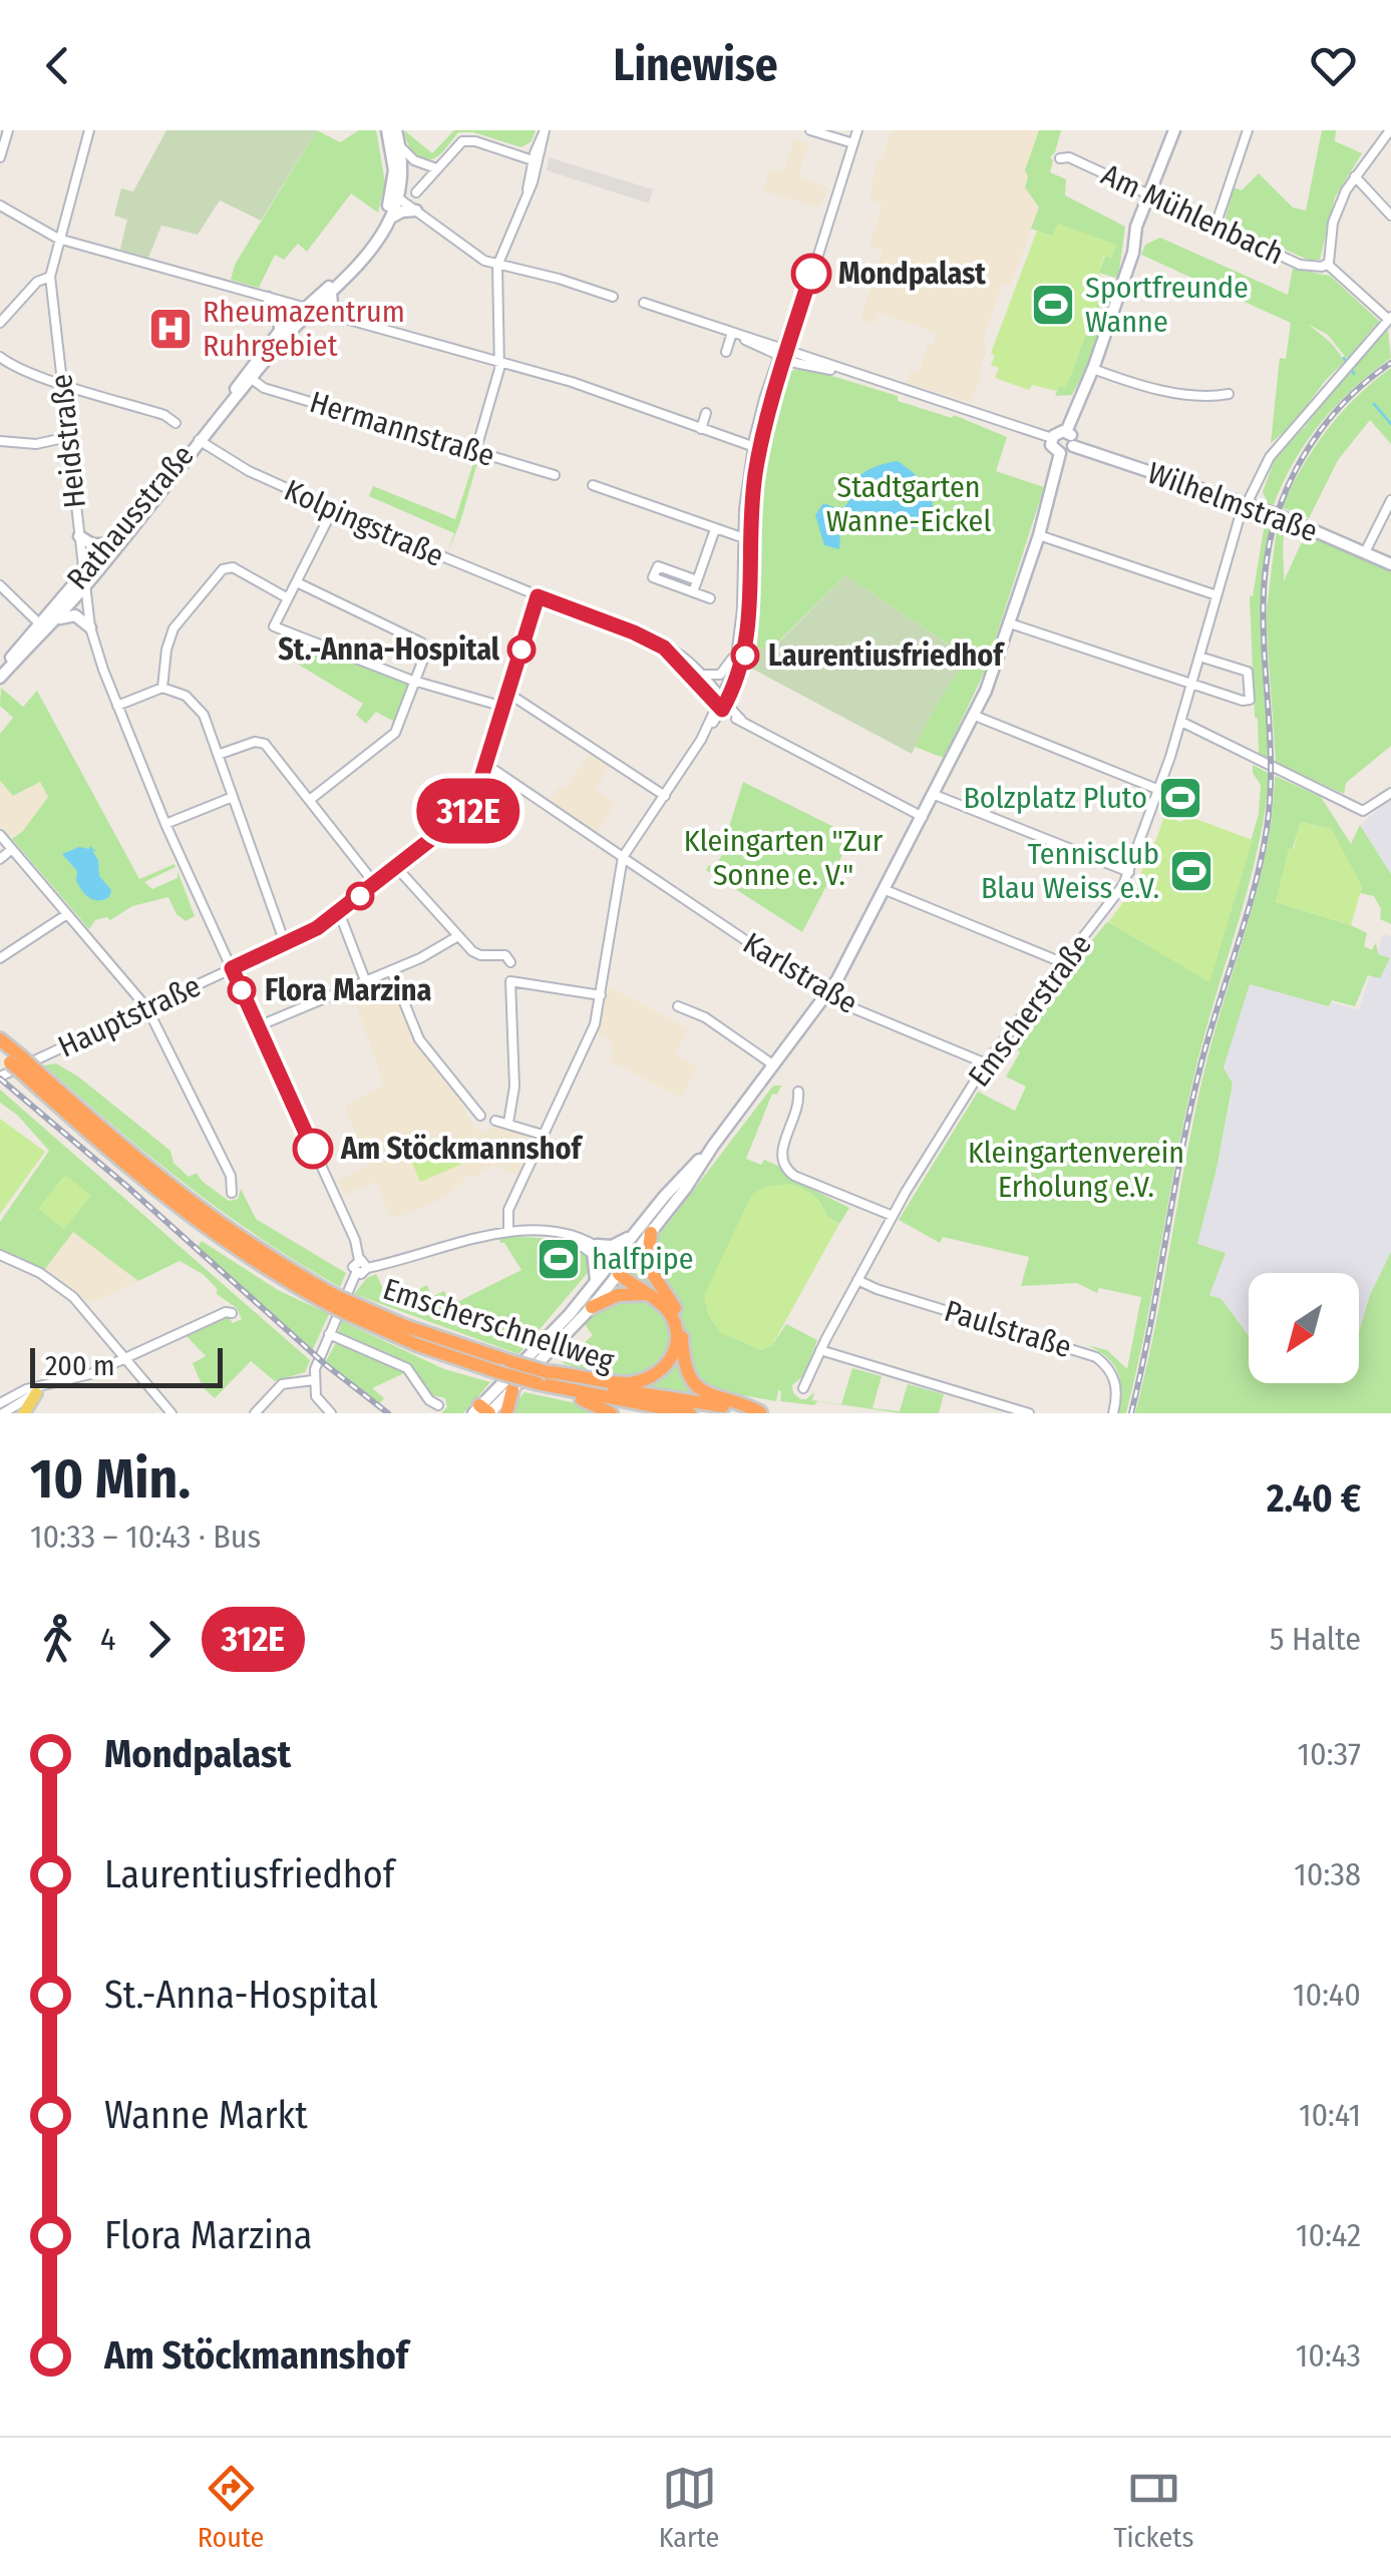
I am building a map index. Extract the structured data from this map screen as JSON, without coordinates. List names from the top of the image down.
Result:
{
  "streets": {
    "highway": ["Emscherschnellweg"],
    "main road": ["Wilhelmstraße", "Rathausstraße"],
    "street": [
      "Am Mühlenbach",
      "Hermannstraße",
      "Heidstraße",
      "Kolpingstraße",
      "Karlstraße",
      "Emscherstraße",
      "Hauptstraße",
      "Paulstraße"
    ]
  },
  "crossings": [
    ["Am Mühlenbach", "Emscherstraße"],
    ["Hermannstraße", "Rathausstraße"],
    ["Heidstraße", "Rathausstraße"],
    ["Heidstraße", "Hauptstraße"],
    ["Wilhelmstraße", "Emscherstraße"],
    ["Rathausstraße", "Kolpingstraße"],
    ["Kolpingstraße", "Hauptstraße"],
    ["Karlstraße", "Emscherstraße"],
    ["Karlstraße", "Hauptstraße"],
    ["Emscherstraße", "Paulstraße"]
  ],
  "parks": ["Stadtgarten Wanne-Eickel", "Kleingarten \"Zur Sonne e. V.\"", "Kleingartenverein Erholung e.V."],
  "places": {
    "other": [
      "Mondpalast",
      "St.-Anna-Hospital",
      "Laurentiusfriedhof",
      "Flora Marzina",
      "Am Stöckmannshof"
    ],
    "sports": [
      "Sportfreunde Wanne",
      "Bolzplatz Pluto",
      "Tennisclub Blau Weiss e.V.",
      "halfpipe"
    ],
    "hospital": ["Rheumazentrum Ruhrgebiet"]
  },
  "lines": ["bus line 312E"],
  "scale_bar": "200 m",
  "north": "bottom left",
  "page": {
    "header": "Linewise",
    "on_map": "312E",
    "scale": "200 m",
    "heading": ["10 Min.", "10:33 – 10:43 · Bus", "2.40 €"],
    "legs": ["4", "312E", "5 Halte"],
    "list": [
      {
        "name": "Mondpalast",
        "value": "10:37"
      },
      {
        "name": "Laurentiusfriedhof",
        "value": "10:38"
      },
      {
        "name": "St.-Anna-Hospital",
        "value": "10:40"
      },
      {
        "name": "Wanne Markt",
        "value": "10:41"
      },
      {
        "name": "Flora Marzina",
        "value": "10:42"
      },
      {
        "name": "Am Stöckmannshof",
        "value": "10:43"
      }
    ],
    "tabs": ["Route", "Karte", "Tickets"]
  }
}
